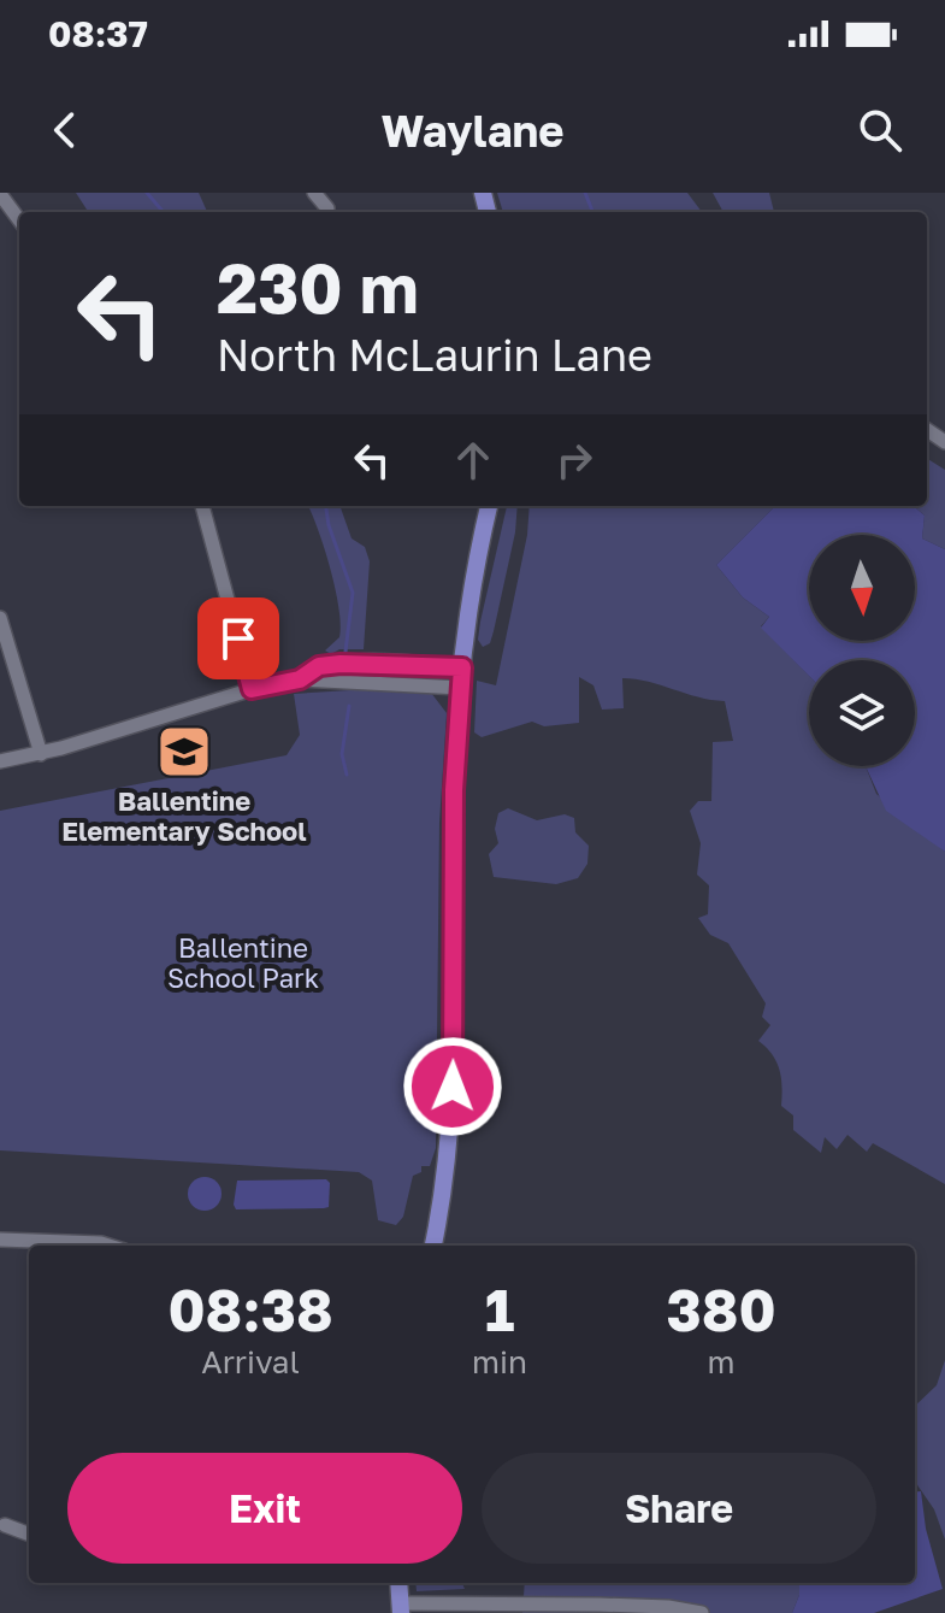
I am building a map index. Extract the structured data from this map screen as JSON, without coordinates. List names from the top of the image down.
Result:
{
  "parks": ["Ballentine School Park"],
  "places": {
    "school or university": ["Ballentine Elementary School"]
  },
  "north": "bottom",
  "page": {
    "status": "08:37",
    "header": "Waylane",
    "turn": ["230 m", "North McLaurin Lane"],
    "eta": [
      "08:38",
      "Arrival",
      "1",
      "min",
      "380",
      "m"
    ],
    "buttons": ["Exit", "Share"]
  }
}
